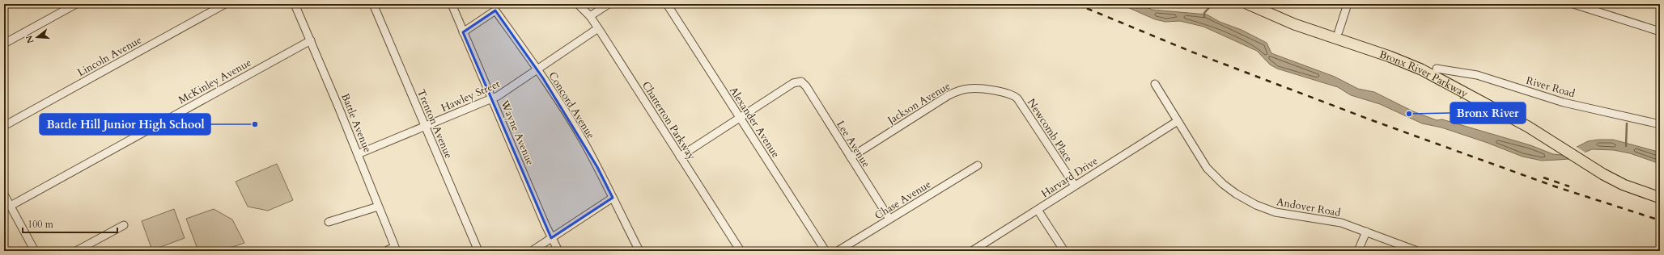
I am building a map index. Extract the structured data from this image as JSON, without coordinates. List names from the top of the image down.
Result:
{
  "streets": {
    "highway": ["Bronx River Parkway"],
    "street": [
      "Lincoln Avenue",
      "McKinley Avenue",
      "River Road",
      "Hawley Street",
      "Jackson Avenue",
      "Concord Avenue",
      "Chatterton Parkway",
      "Alexander Avenue",
      "Battle Avenue",
      "Trenton Avenue",
      "Newcomb Place",
      "Wayne Avenue",
      "Lee Avenue",
      "Harvard Drive",
      "Chase Avenue",
      "Andover Road"
    ]
  },
  "crossings": [
    ["Bronx River Parkway", "River Road"],
    ["McKinley Avenue", "Battle Avenue"],
    ["Hawley Street", "Concord Avenue"],
    ["Hawley Street", "Chatterton Parkway"],
    ["Hawley Street", "Battle Avenue"],
    ["Hawley Street", "Trenton Avenue"],
    ["Hawley Street", "Wayne Avenue"],
    ["Jackson Avenue", "Newcomb Place"],
    ["Jackson Avenue", "Lee Avenue"],
    ["Concord Avenue", "Wayne Avenue"],
    ["Alexander Avenue", "Lee Avenue"],
    ["Newcomb Place", "Harvard Drive"],
    ["Lee Avenue", "Chase Avenue"],
    ["Harvard Drive", "Andover Road"]
  ],
  "places": ["Bronx River", "Battle Hill Junior High School"],
  "scale_bar": "100 m",
  "north": "left"
}
